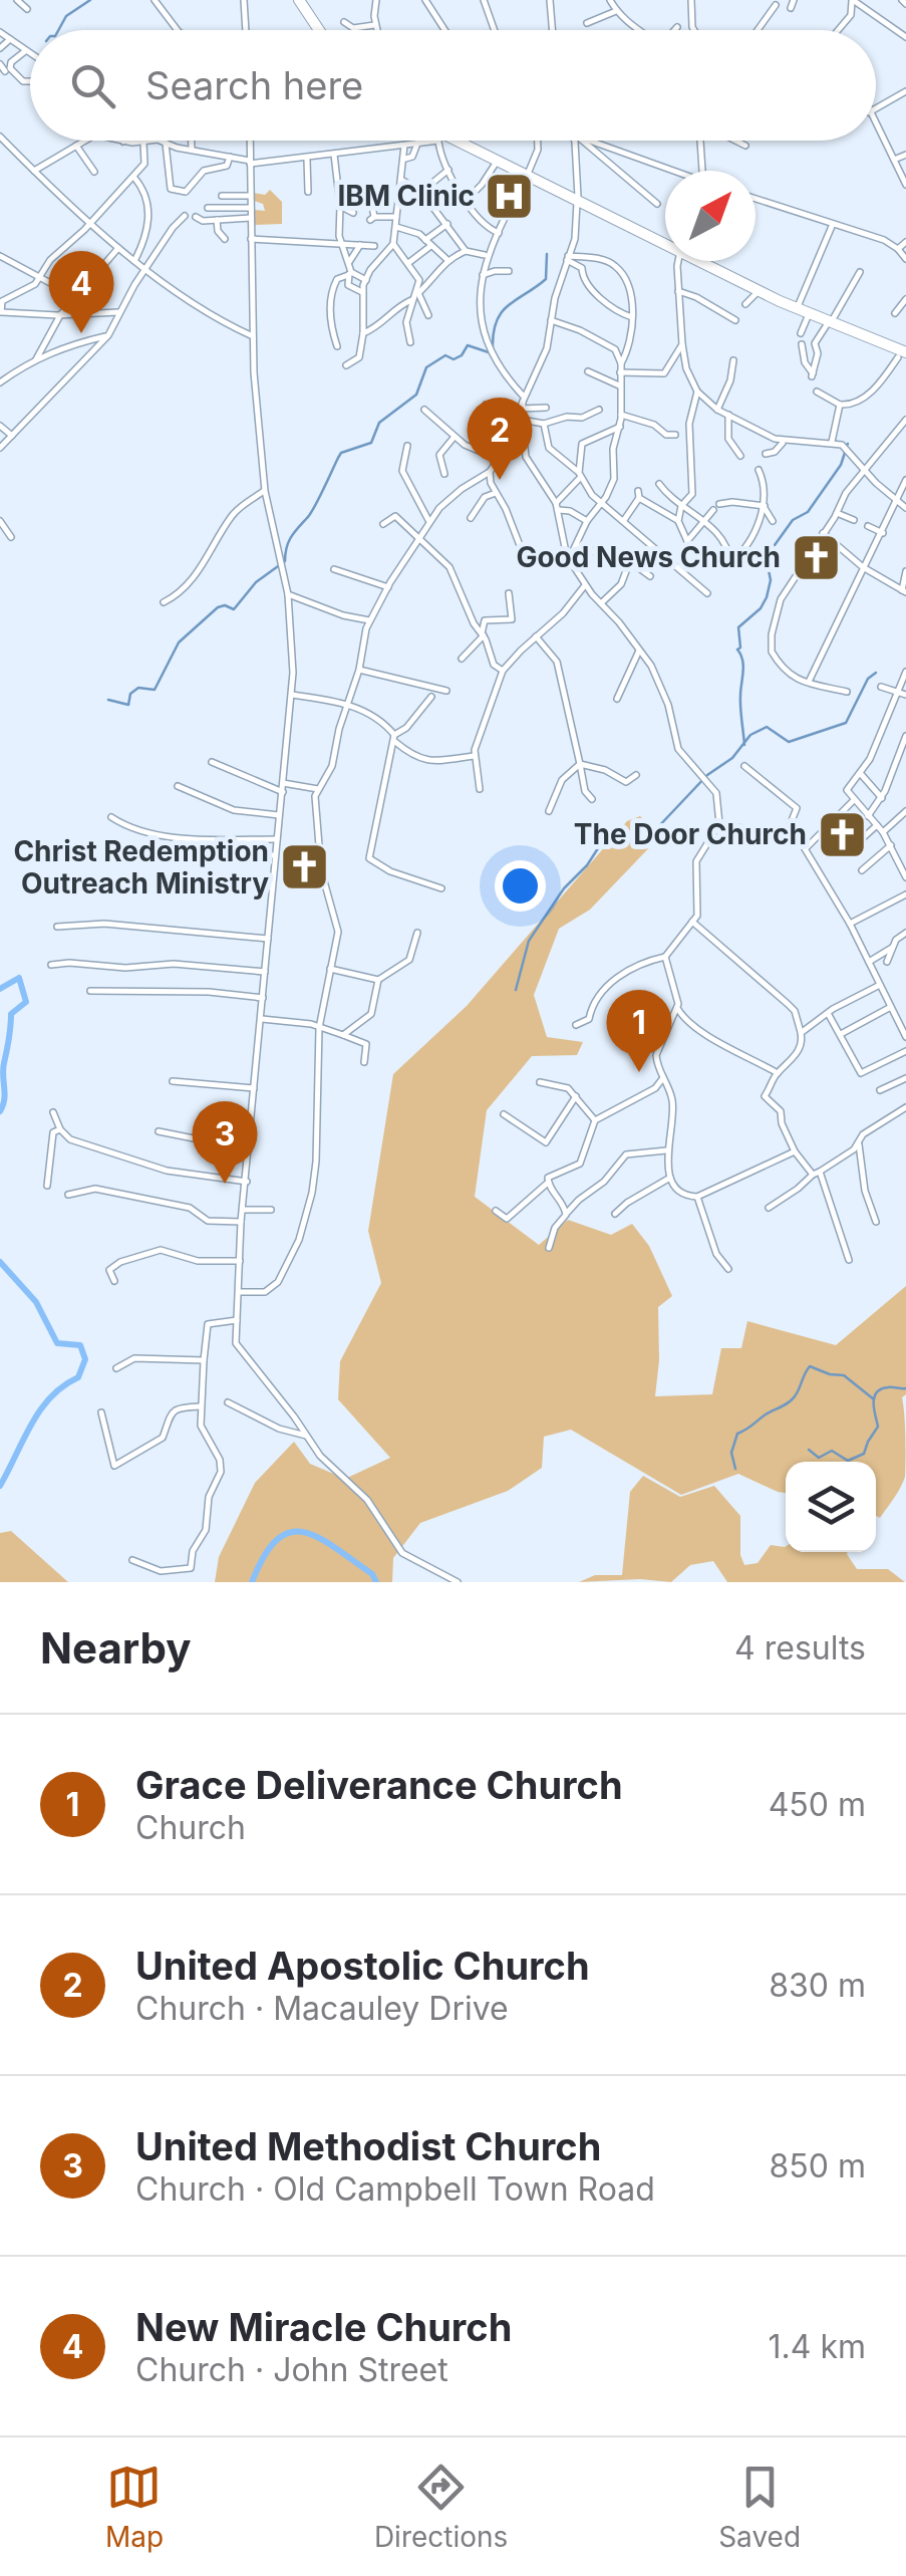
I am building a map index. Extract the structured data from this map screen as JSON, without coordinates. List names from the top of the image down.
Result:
{
  "places": {
    "hospital": ["IBM Clinic"],
    "church": ["Good News Church", "The Door Church", "Christ Redemption Outreach Ministry"]
  },
  "north": "top right",
  "page": {
    "search": "Search here",
    "pins": [
      "4",
      "2",
      "1",
      "3"
    ],
    "heading": ["Nearby", "4 results"],
    "list": [
      {
        "mark": "1",
        "name": "Grace Deliverance Church",
        "note": "Church",
        "value": "450 m"
      },
      {
        "mark": "2",
        "name": "United Apostolic Church",
        "note": "Church · Macauley Drive",
        "value": "830 m"
      },
      {
        "mark": "3",
        "name": "United Methodist Church",
        "note": "Church · Old Campbell Town Road",
        "value": "850 m"
      },
      {
        "mark": "4",
        "name": "New Miracle Church",
        "note": "Church · John Street",
        "value": "1.4 km"
      }
    ],
    "nav": ["Map", "Directions", "Saved"]
  }
}
